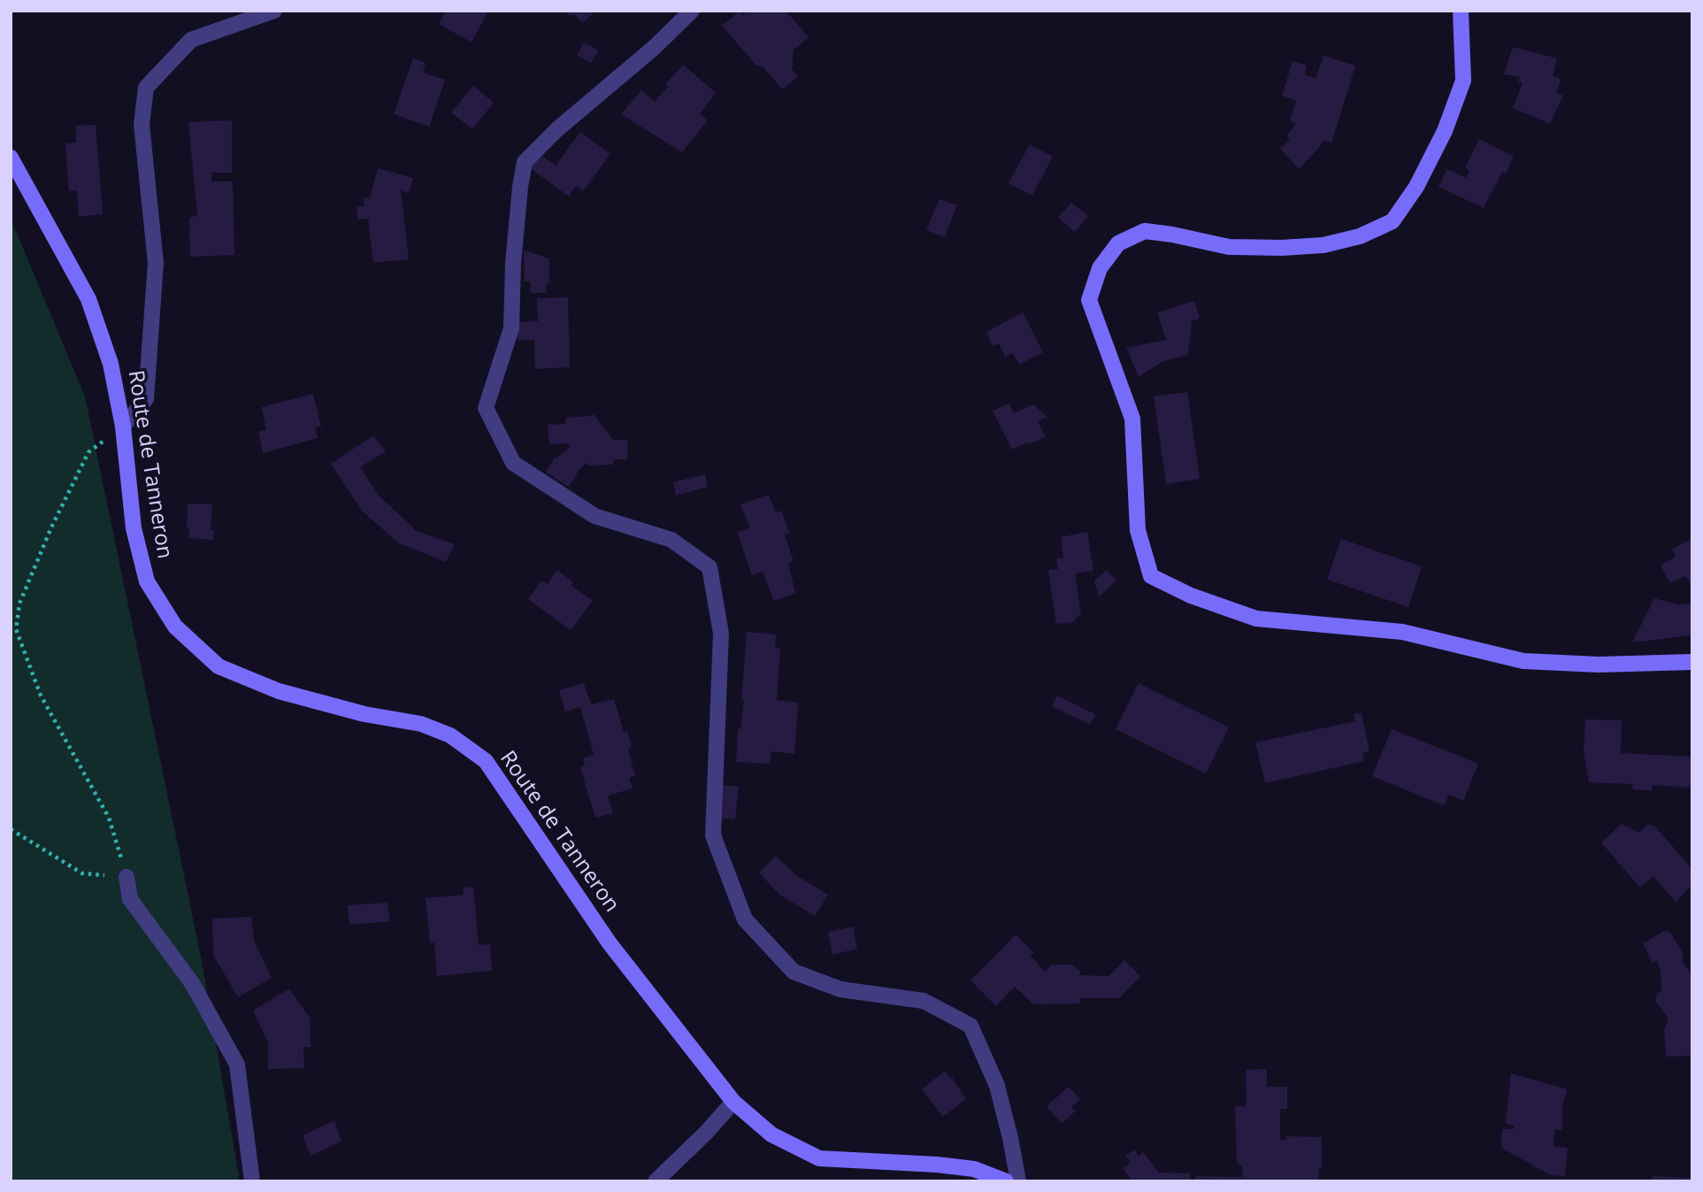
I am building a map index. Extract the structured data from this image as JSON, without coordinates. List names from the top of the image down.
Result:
{
  "streets": {
    "street": ["Route de Tanneron"]
  }
}
